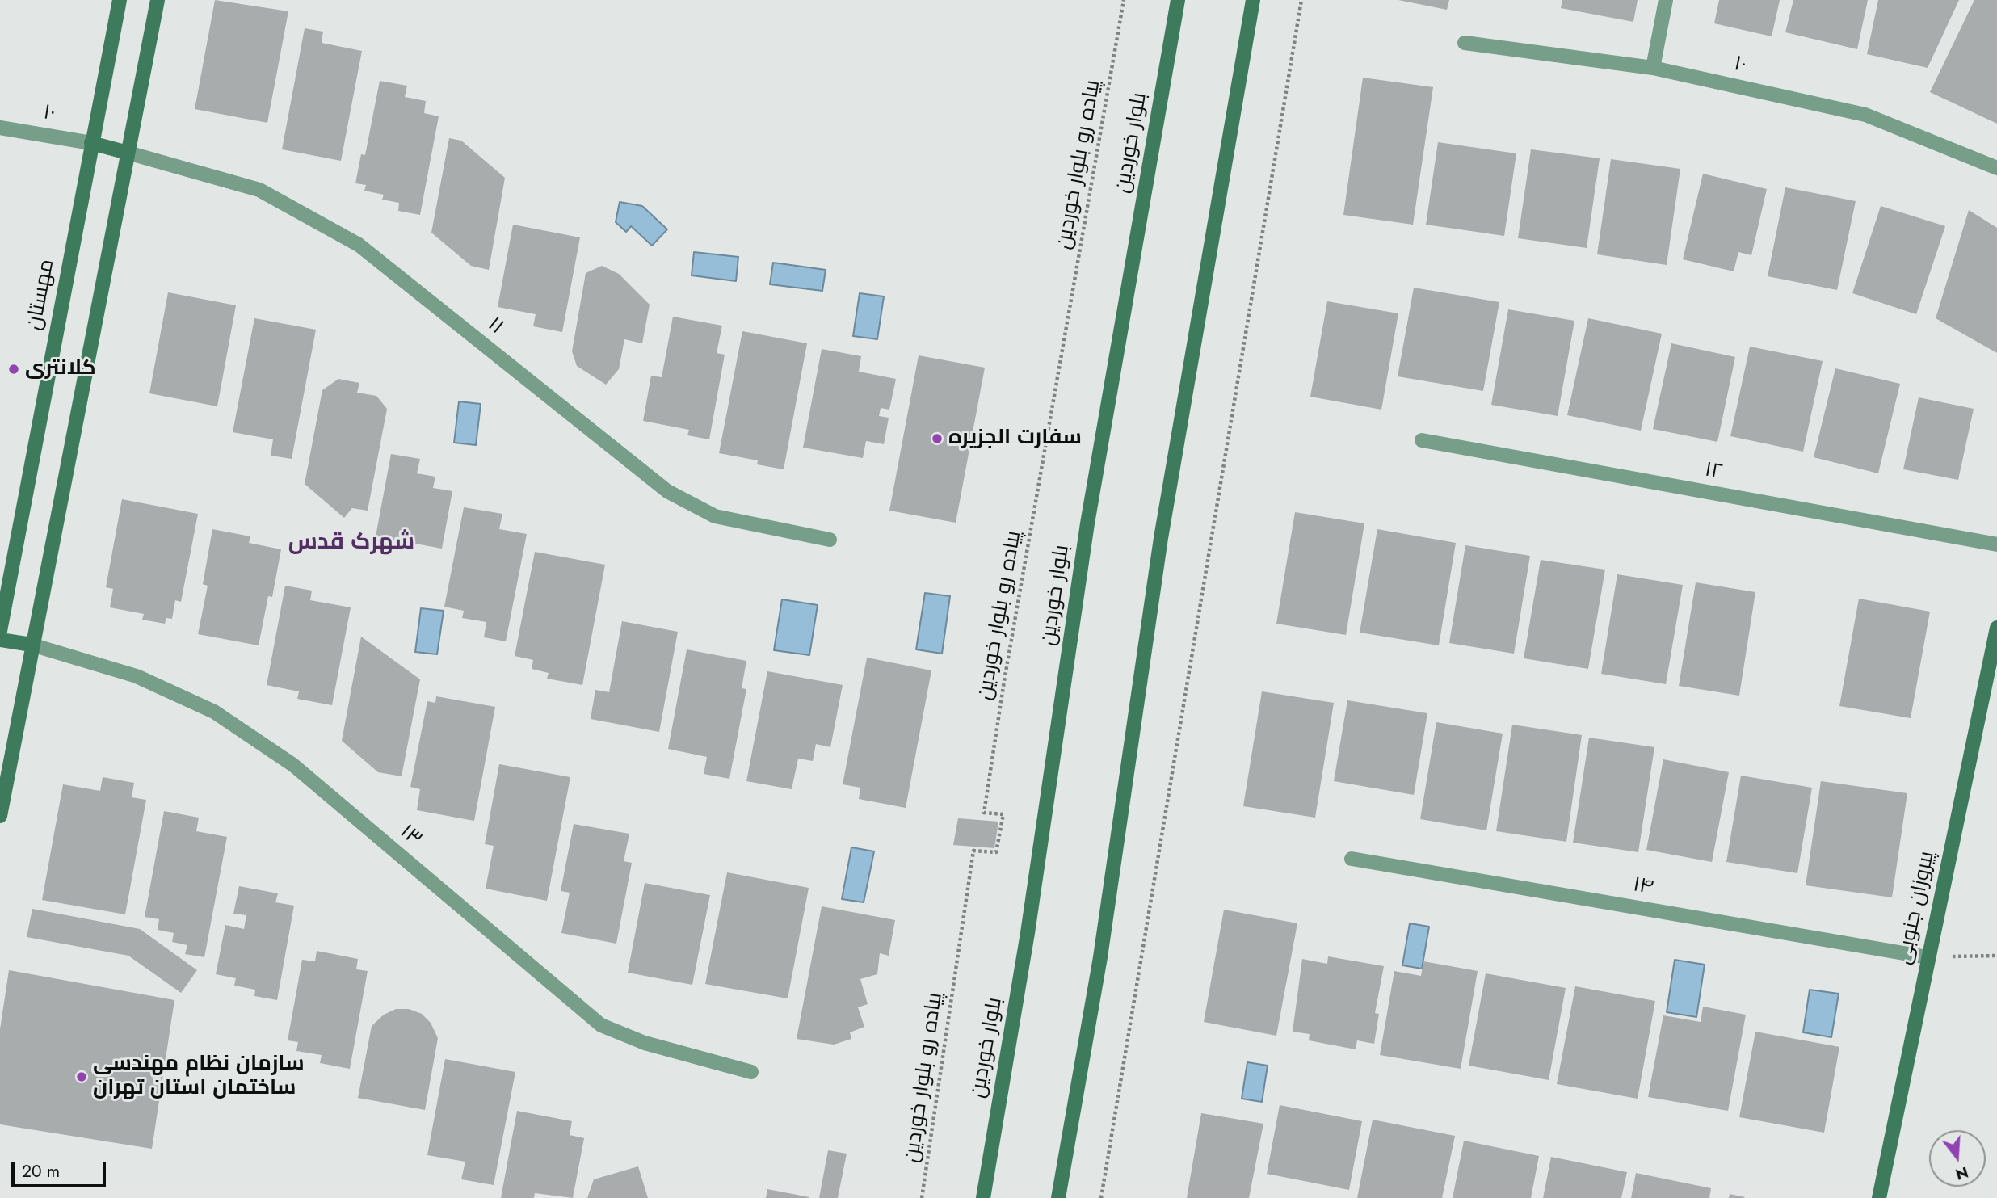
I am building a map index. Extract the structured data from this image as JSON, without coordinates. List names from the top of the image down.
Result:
{
  "streets": {
    "main road": ["بلوار خوردین", "مهستان", "پیروزان جنوبی"],
    "street": [
      "۱۰",
      "۱۱",
      "۱۲",
      "۱۳",
      "۱۴"
    ],
    "path": ["پیاده رو بلوار خوردین"]
  },
  "crossings": [
    ["۱۰", "مهستان"],
    ["۱۴", "پیروزان جنوبی"]
  ],
  "districts": ["شهرک قدس"],
  "places": ["کلانتری", "سفارت الجزیره", "سازمان نظام مهندسی ساختمان استان تهران"],
  "scale_bar": "20 m",
  "north": "bottom"
}
